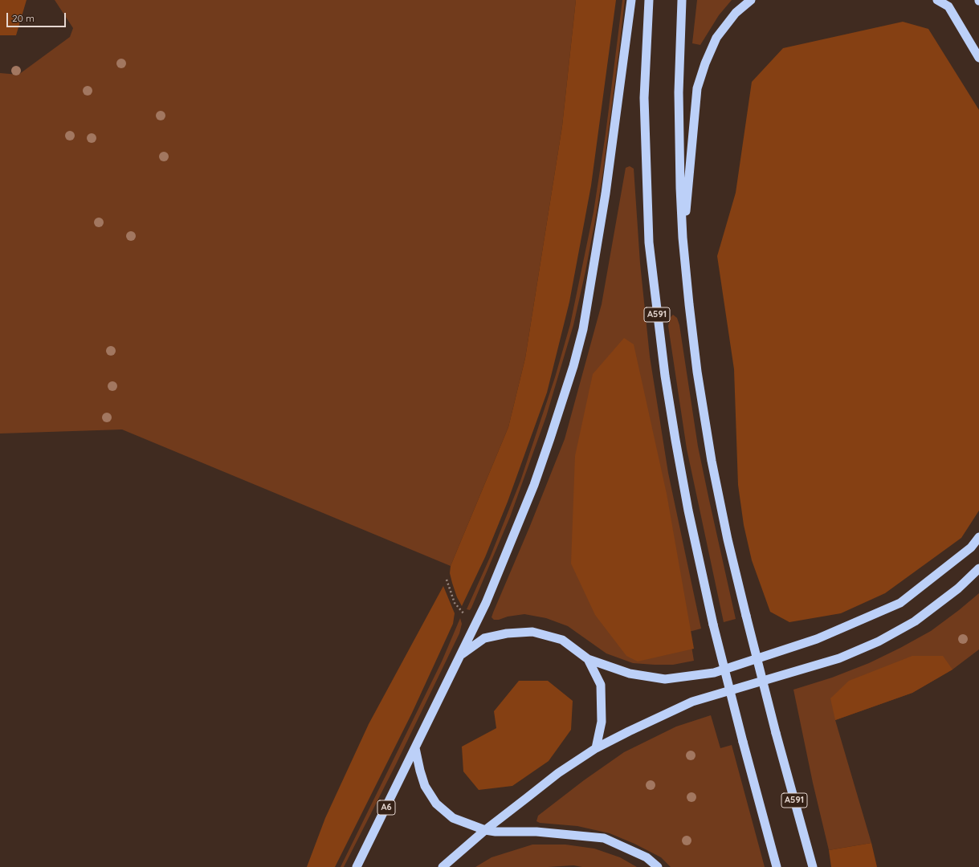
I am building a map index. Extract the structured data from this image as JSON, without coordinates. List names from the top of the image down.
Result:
{
  "streets": {
    "highway": ["A591", "A6"]
  },
  "scale_bar": "20 m"
}
